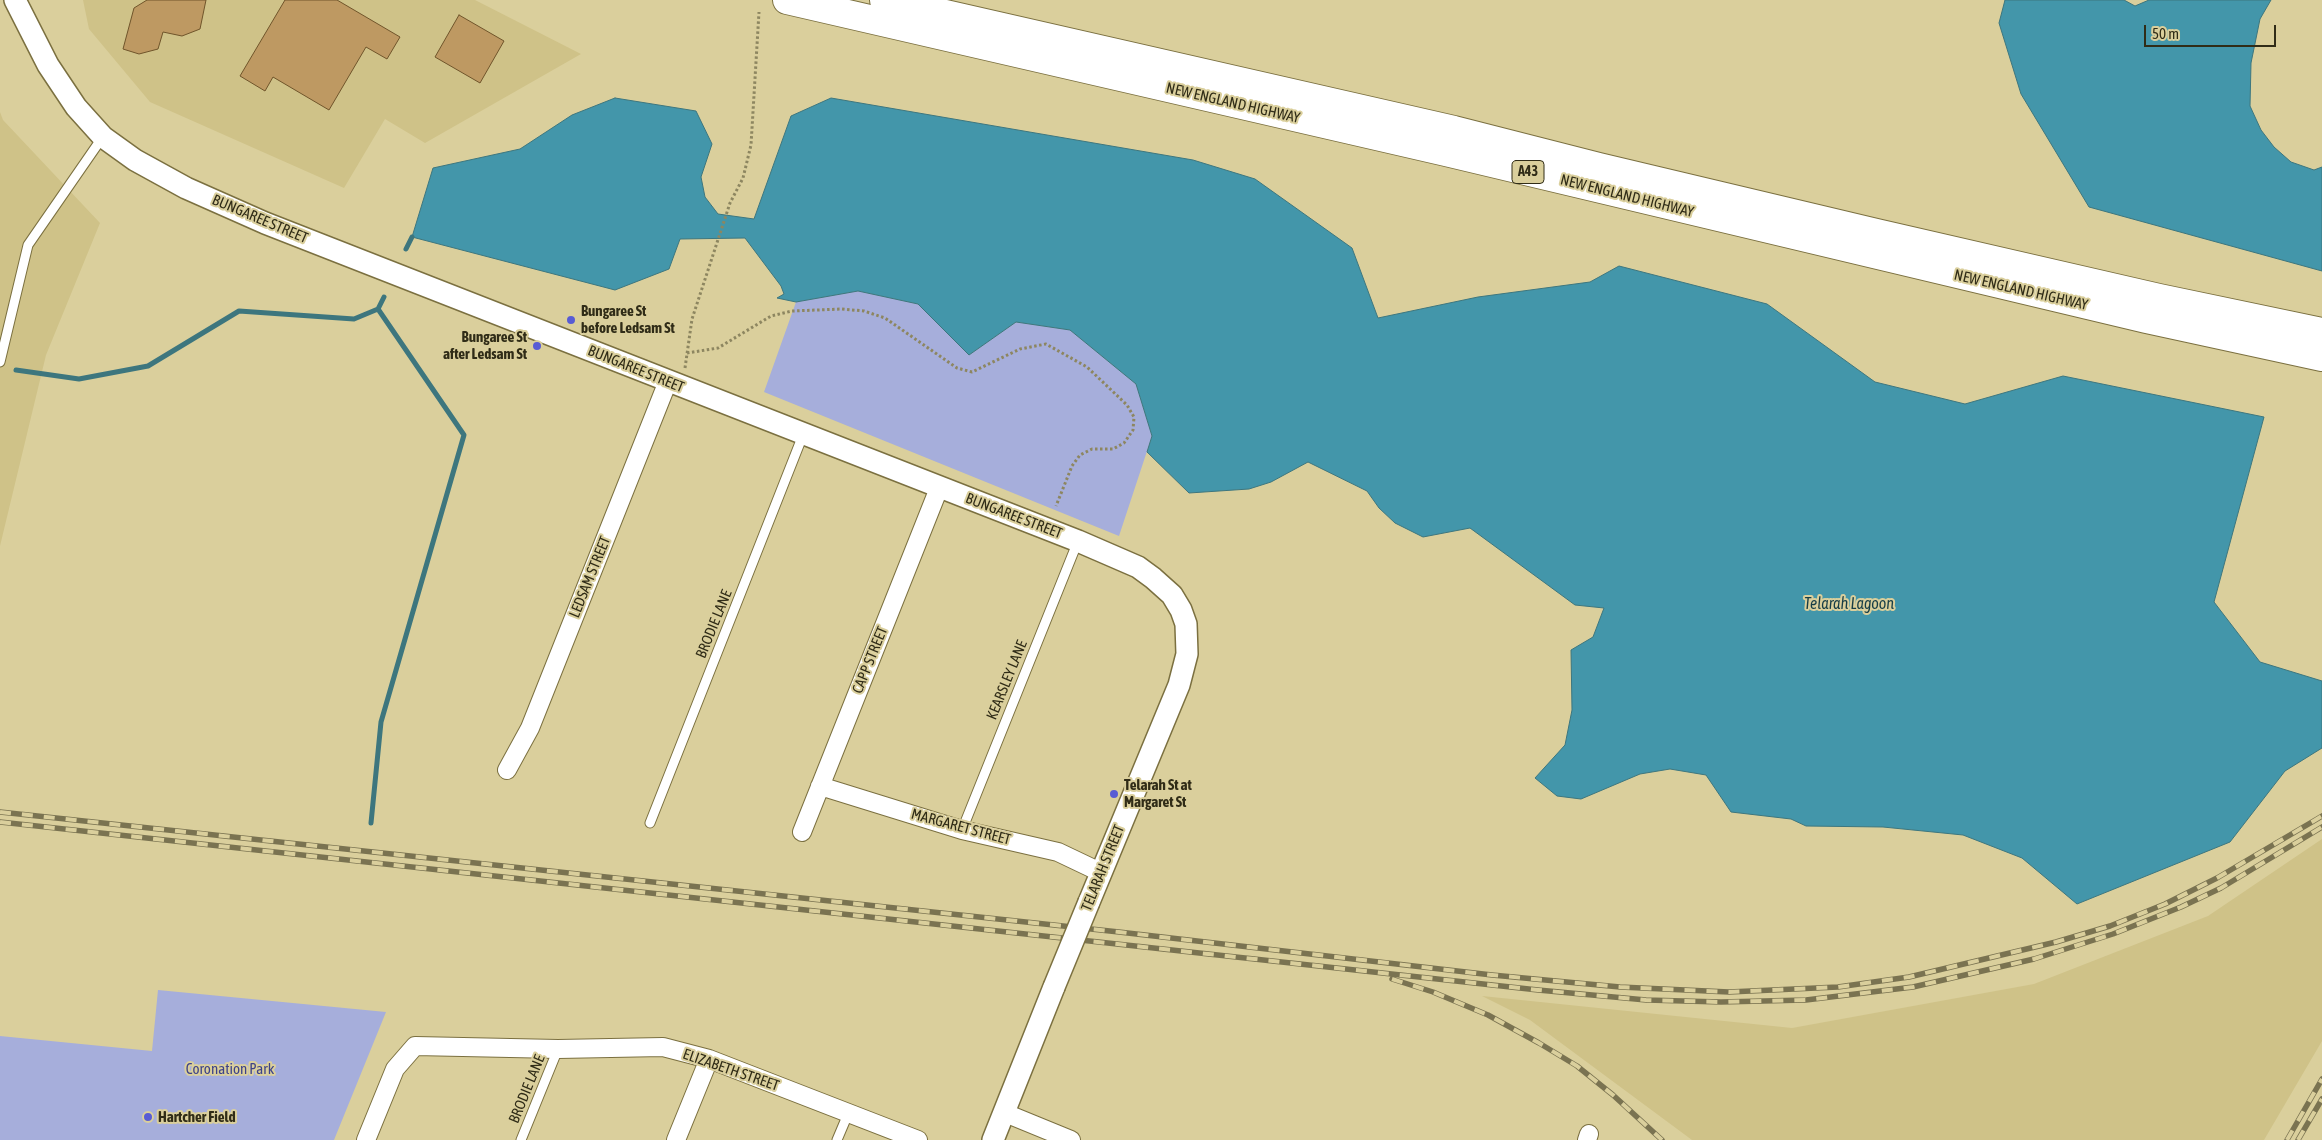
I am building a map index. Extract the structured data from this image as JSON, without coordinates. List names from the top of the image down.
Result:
{
  "streets": {
    "highway": ["NEW ENGLAND HIGHWAY", "A43"],
    "street": [
      "BUNGAREE STREET",
      "LEDSAM STREET",
      "CAPP STREET",
      "MARGARET STREET",
      "TELARAH STREET",
      "ELIZABETH STREET"
    ],
    "lane": ["BRODIE LANE", "KEARSLEY LANE"]
  },
  "crossings": [
    ["BUNGAREE STREET", "LEDSAM STREET"],
    ["BUNGAREE STREET", "BRODIE LANE"],
    ["BUNGAREE STREET", "CAPP STREET"],
    ["BUNGAREE STREET", "KEARSLEY LANE"],
    ["BUNGAREE STREET", "TELARAH STREET"],
    ["BRODIE LANE", "ELIZABETH STREET"],
    ["CAPP STREET", "MARGARET STREET"],
    ["KEARSLEY LANE", "MARGARET STREET"],
    ["MARGARET STREET", "TELARAH STREET"]
  ],
  "water": ["Telarah Lagoon"],
  "parks": ["Coronation Park"],
  "places": [
    "Bungaree St before Ledsam St",
    "Bungaree St after Ledsam St",
    "Telarah St at Margaret St",
    "Hartcher Field"
  ],
  "scale_bar": "50 m"
}
